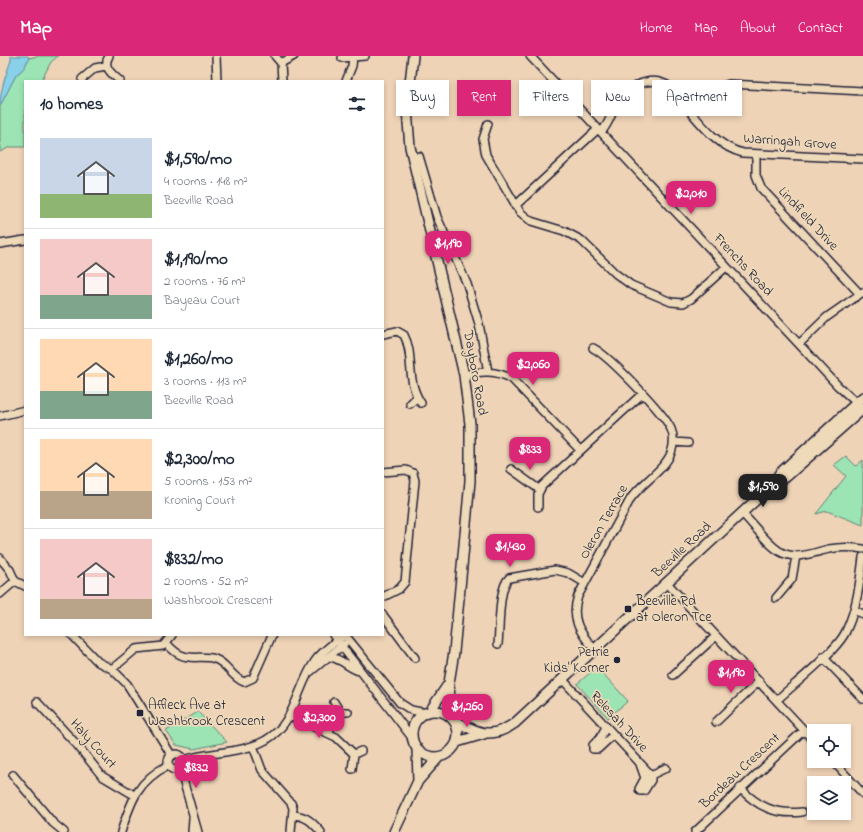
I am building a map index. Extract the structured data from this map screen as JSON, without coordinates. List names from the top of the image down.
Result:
{
  "streets": {
    "main road": ["Dayboro Road", "Beeville Road"],
    "street": [
      "Warringah Grove",
      "Lindfield Drive",
      "Frenchs Road",
      "Oleron Terrace",
      "Relesah Drive",
      "Haly Court",
      "Bordeau Crescent"
    ]
  },
  "crossings": [
    ["Warringah Grove", "Lindfield Drive"],
    ["Warringah Grove", "Frenchs Road"],
    ["Frenchs Road", "Beeville Road"],
    ["Dayboro Road", "Beeville Road"],
    ["Oleron Terrace", "Beeville Road"],
    ["Beeville Road", "Relesah Drive"]
  ],
  "places": {
    "transit": ["Beeville Rd at Oleron Tce", "Affleck Ave at Washbrook Crescent"],
    "other": ["Petrie Kids' Korner"]
  },
  "page": {
    "header": "Map",
    "nav": [
      "Home",
      "Map",
      "About",
      "Contact"
    ],
    "chip": [
      "Buy",
      "Rent",
      "Filters",
      "New",
      "Apartment"
    ],
    "heading": "10 homes",
    "list": [
      {
        "name": "$1,590/mo",
        "note": "4 rooms · 148 m² · Beeville Road"
      },
      {
        "name": "$1,190/mo",
        "note": "2 rooms · 76 m² · Bayeau Court"
      },
      {
        "name": "$1,260/mo",
        "note": "3 rooms · 113 m² · Beeville Road"
      },
      {
        "name": "$2,300/mo",
        "note": "5 rooms · 153 m² · Kroning Court"
      },
      {
        "name": "$832/mo",
        "note": "2 rooms · 52 m² · Washbrook Crescent"
      }
    ],
    "price": [
      "$2,010",
      "$1,190",
      "$2,060",
      "$833",
      "$1,590",
      "$1,430",
      "$1,190",
      "$1,260",
      "$2,300",
      "$832"
    ]
  }
}
